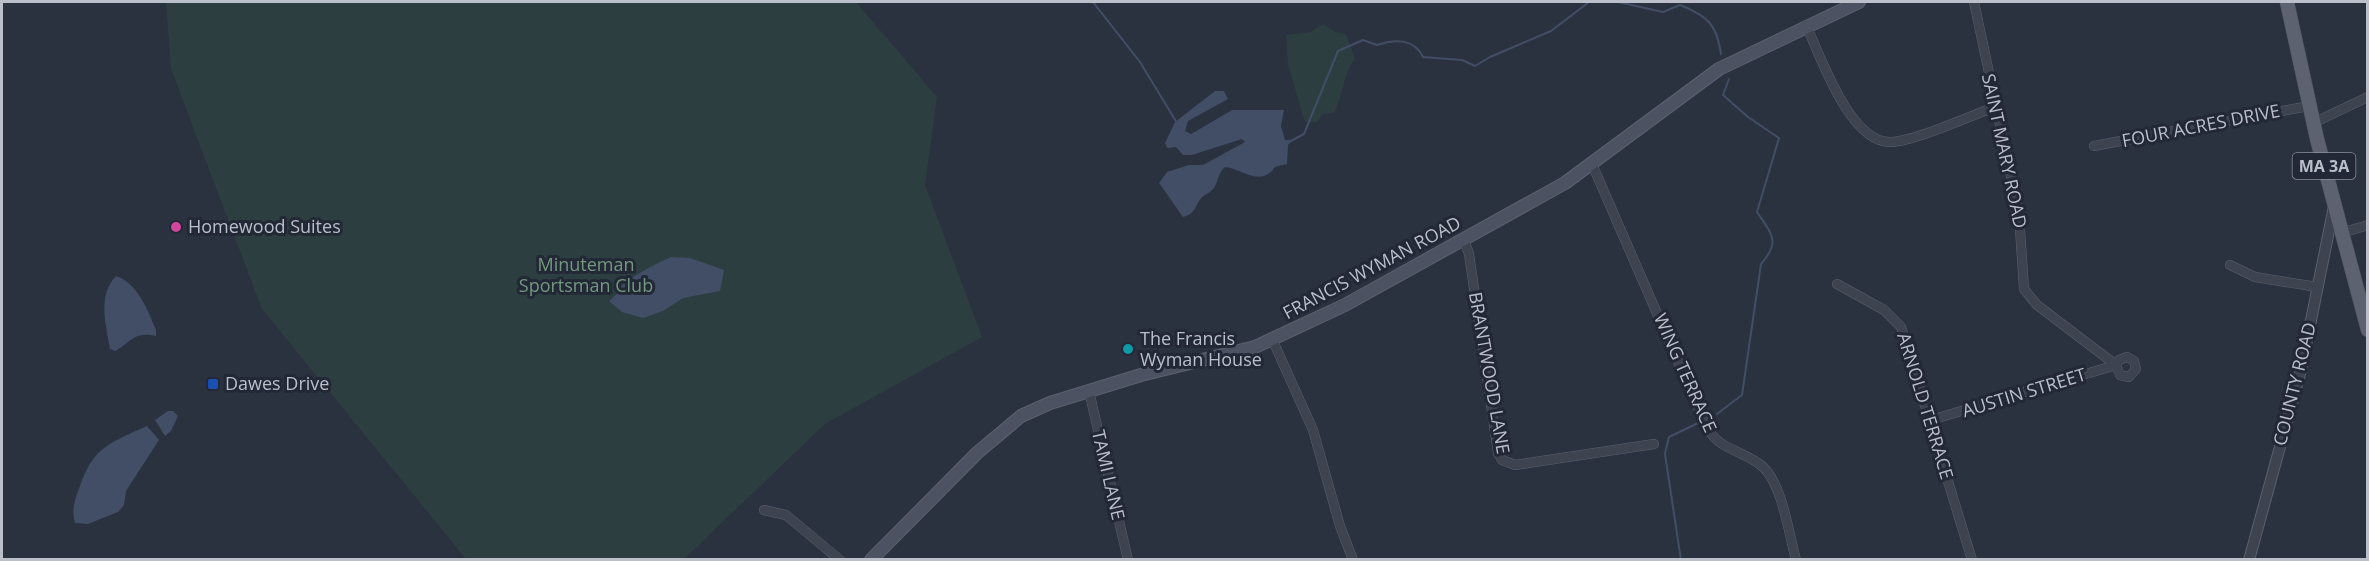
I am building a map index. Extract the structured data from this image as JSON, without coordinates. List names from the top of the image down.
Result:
{
  "streets": {
    "main road": ["MA 3A", "FRANCIS WYMAN ROAD"],
    "street": [
      "FOUR ACRES DRIVE",
      "SAINT MARY ROAD",
      "BRANTWOOD LANE",
      "WING TERRACE",
      "COUNTY ROAD",
      "AUSTIN STREET",
      "ARNOLD TERRACE",
      "TAMI LANE"
    ]
  },
  "crossings": [
    ["FOUR ACRES DRIVE", "MA 3A"],
    ["SAINT MARY ROAD", "AUSTIN STREET"],
    ["MA 3A", "COUNTY ROAD"],
    ["FRANCIS WYMAN ROAD", "BRANTWOOD LANE"],
    ["FRANCIS WYMAN ROAD", "WING TERRACE"],
    ["FRANCIS WYMAN ROAD", "TAMI LANE"],
    ["AUSTIN STREET", "ARNOLD TERRACE"]
  ],
  "parks": ["Minuteman Sportsman Club"],
  "places": {
    "other": ["Homewood Suites", "The Francis Wyman House"],
    "transit": ["Dawes Drive"]
  }
}
